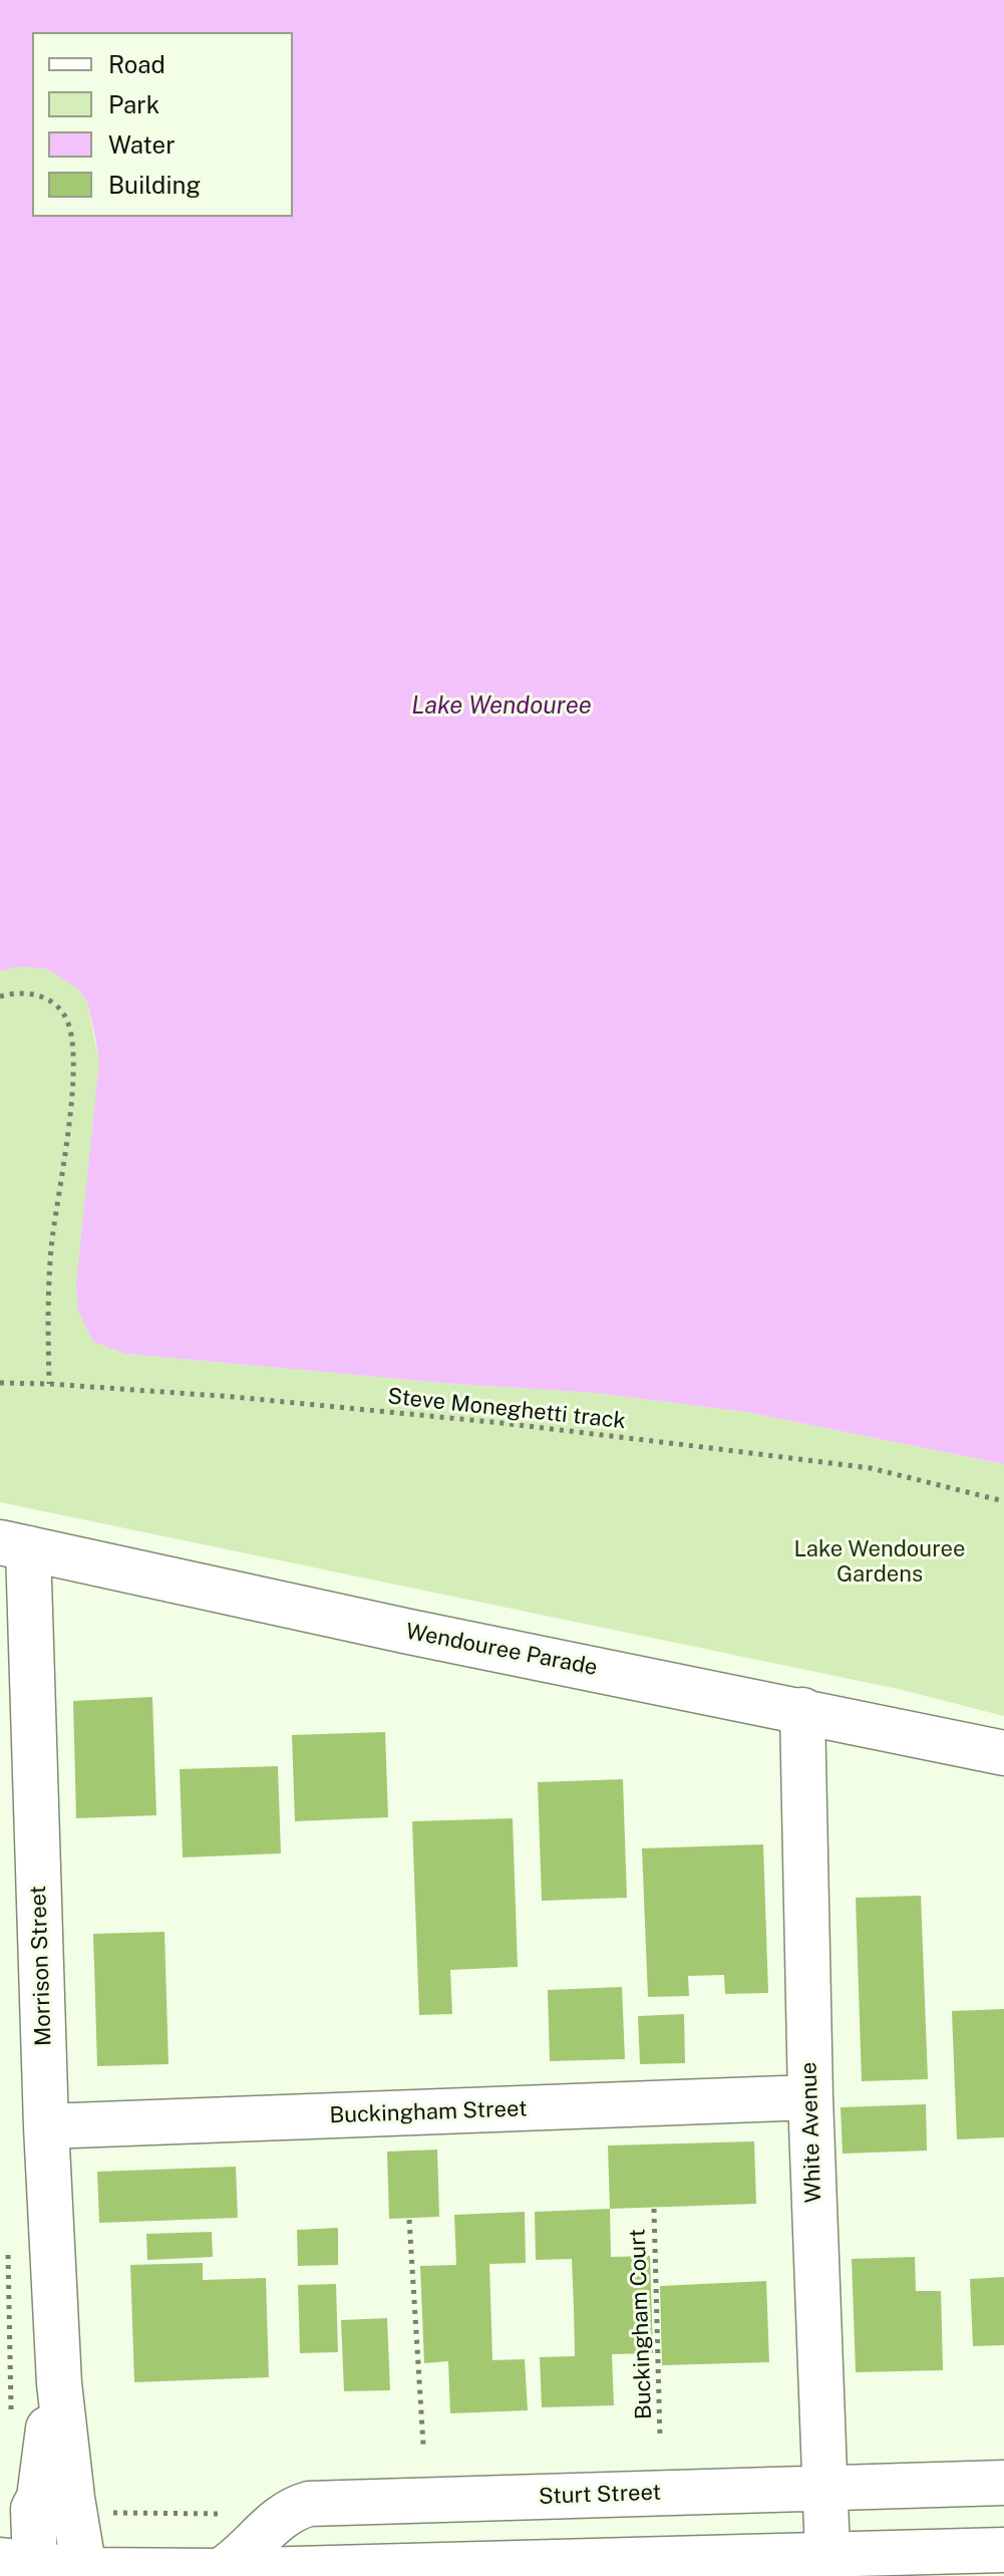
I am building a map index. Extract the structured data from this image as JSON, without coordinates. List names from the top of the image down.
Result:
{
  "streets": {
    "street": [
      "Wendouree Parade",
      "Morrison Street",
      "Buckingham Street",
      "White Avenue",
      "Sturt Street"
    ],
    "path": ["Steve Moneghetti track", "Buckingham Court"]
  },
  "crossings": [
    ["Wendouree Parade", "Morrison Street"],
    ["Wendouree Parade", "White Avenue"],
    ["Morrison Street", "Buckingham Street"],
    ["Buckingham Street", "White Avenue"],
    ["White Avenue", "Sturt Street"]
  ],
  "water": ["Lake Wendouree"],
  "parks": ["Lake Wendouree Gardens"],
  "legend": [
    "Road",
    "Park",
    "Water",
    "Building"
  ]
}
